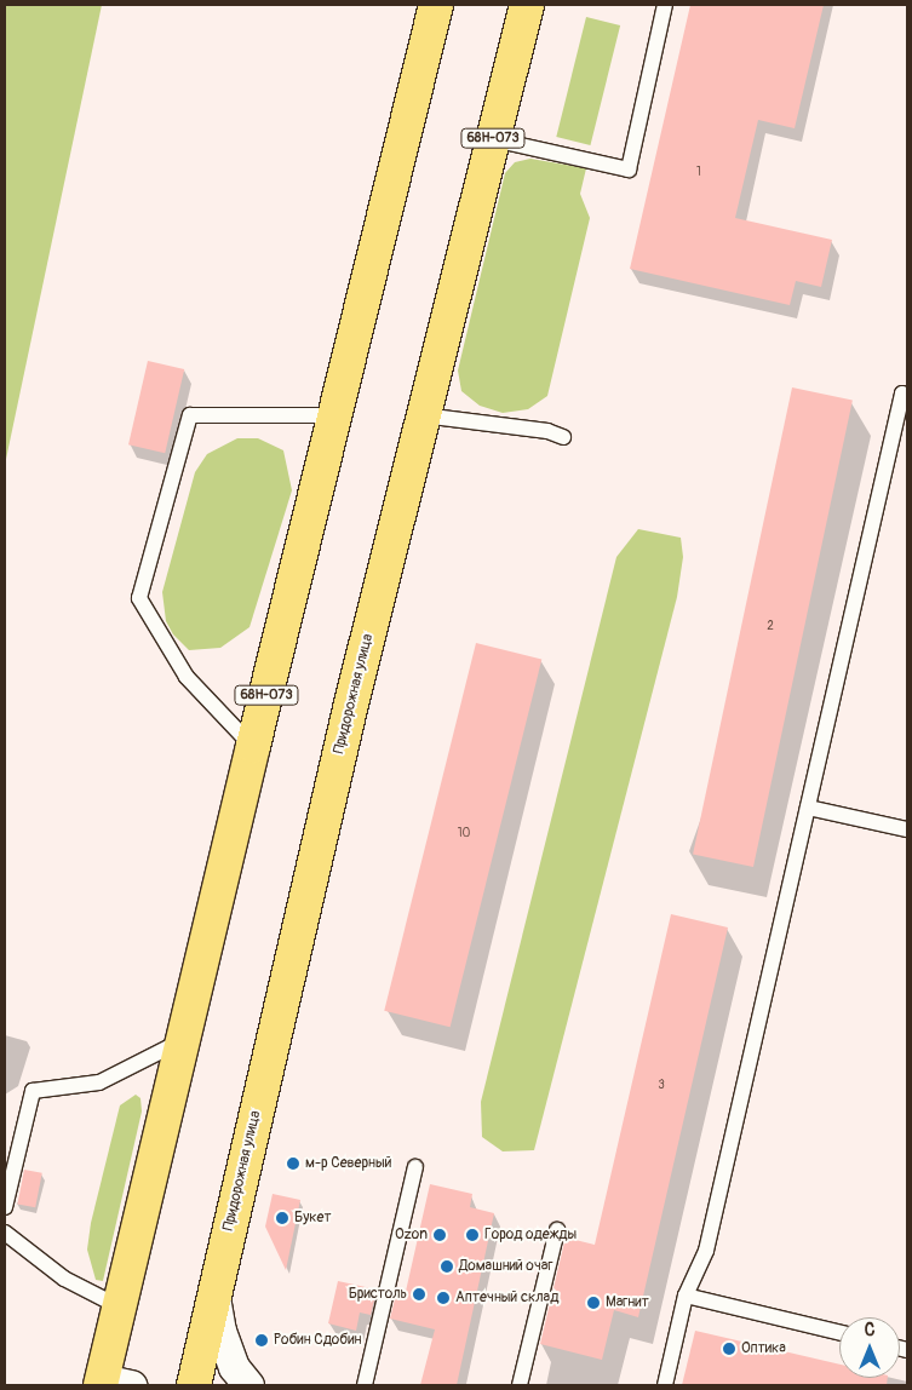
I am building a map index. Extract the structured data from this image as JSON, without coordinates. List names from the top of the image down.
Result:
{
  "streets": {
    "main road": ["68Н-073", "Придорожная улица"]
  },
  "places": [
    "м-р Северный",
    "Букет",
    "Ozon",
    "Город одежды",
    "Домашний очаг",
    "Бристоль",
    "Аптечный склад",
    "Магнит",
    "Робин Сдобин",
    "Оптика"
  ],
  "house_numbers": [
    "1",
    "2",
    "10",
    "3"
  ],
  "north": "top"
}
